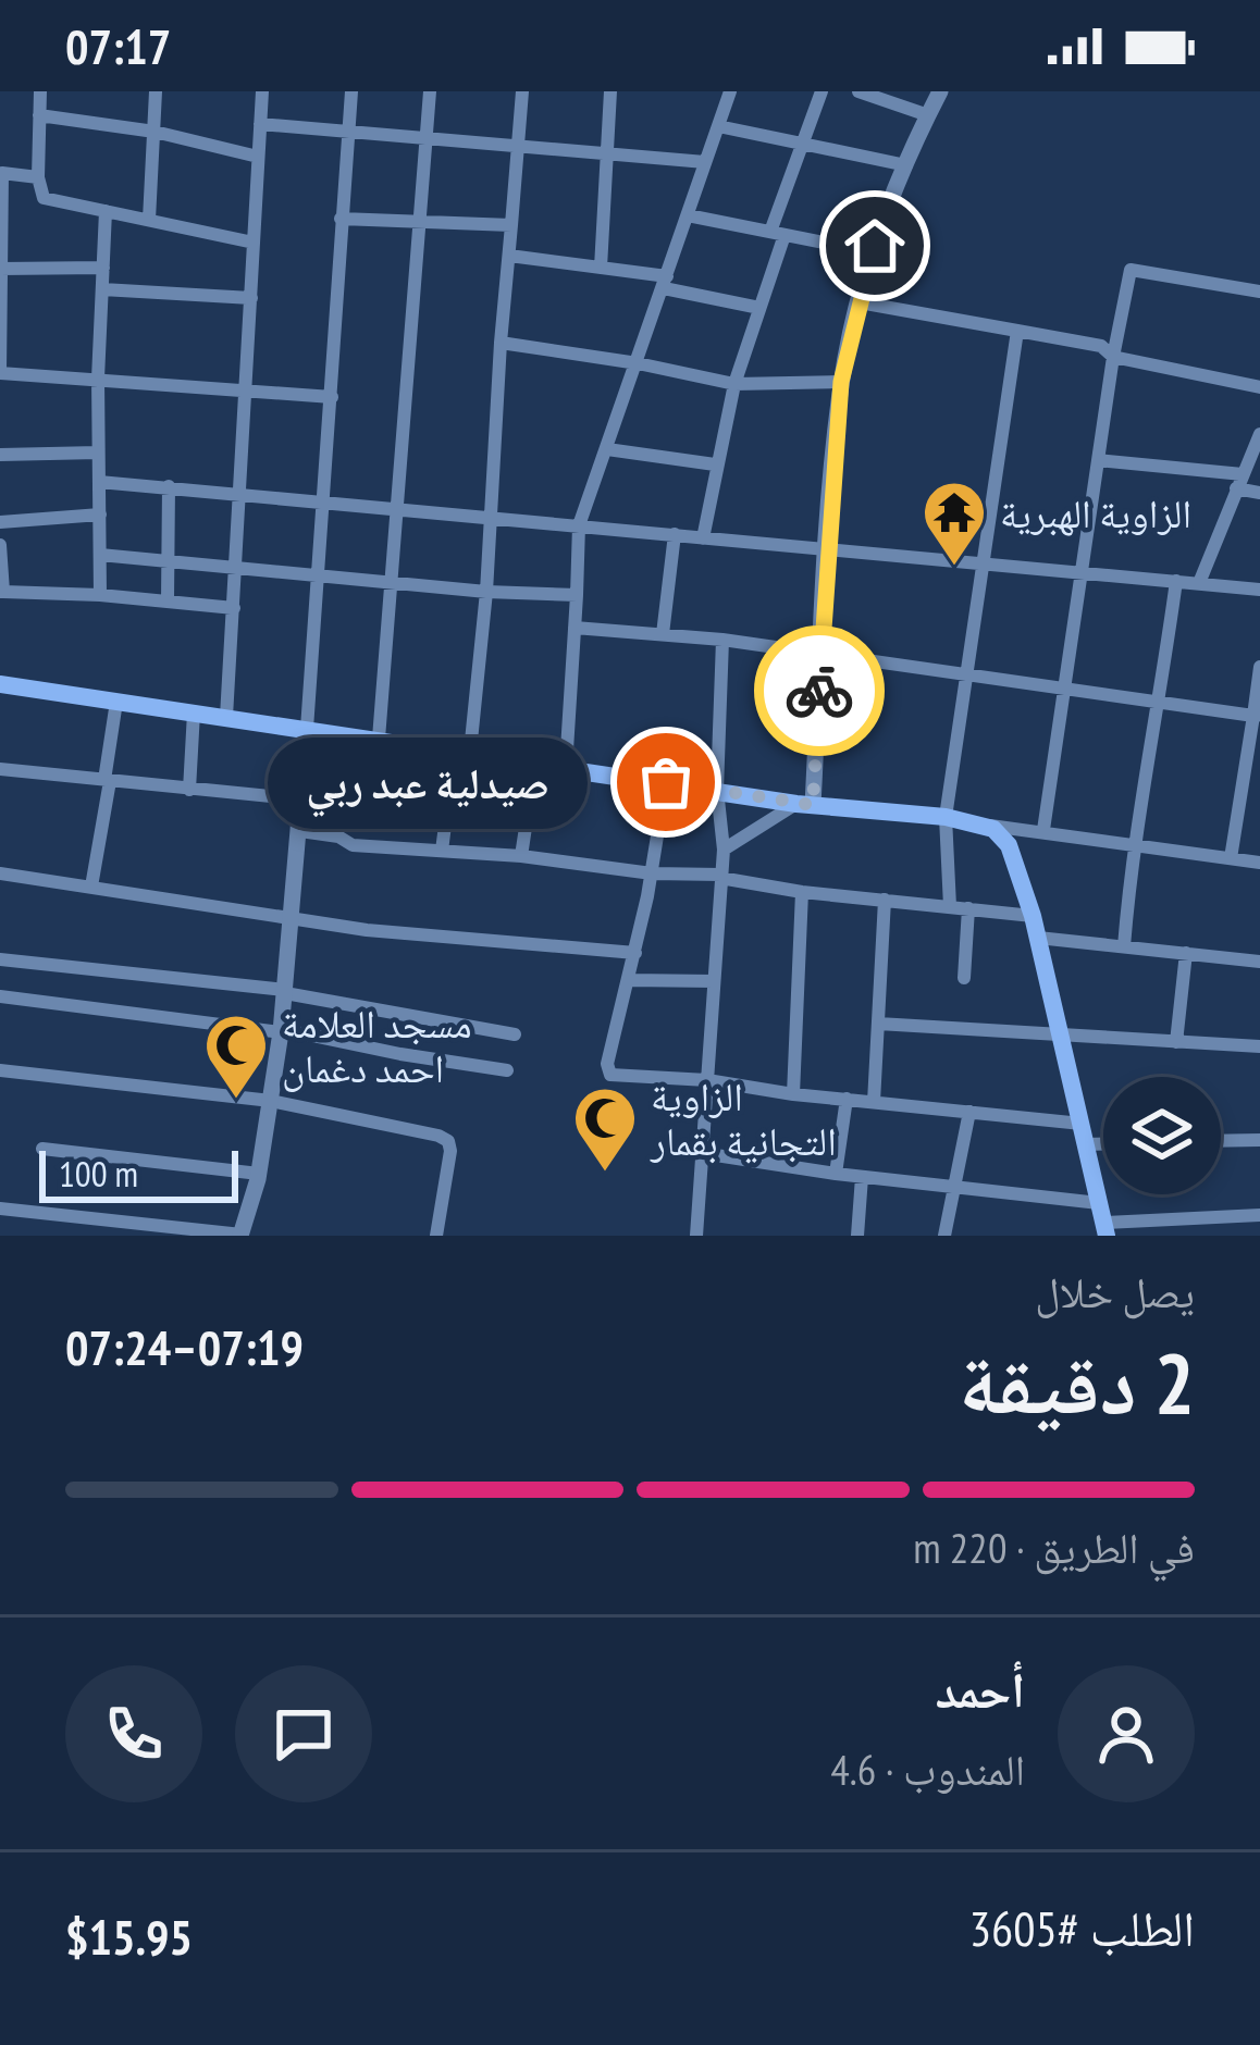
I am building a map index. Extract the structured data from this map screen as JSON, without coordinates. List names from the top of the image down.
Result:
{
  "places": {
    "temple": ["الزاوية الهبرية"],
    "other": ["صيدلية عبد ربي"],
    "mosque": ["مسجد العلامة احمد دغمان", "الزاوية التجانية بقمار"]
  },
  "scale_bar": "100 m",
  "page": {
    "status": "07:17",
    "bubble": "صيدلية عبد ربي",
    "scale": "100 m",
    "heading": ["2 دقيقة", "يصل خلال", "07:19–07:24"],
    "panel": [
      "أحمد",
      "المندوب · 4.6",
      "الطلب #3605",
      "$15.95"
    ],
    "bar": "في الطريق · 220 m"
  }
}
